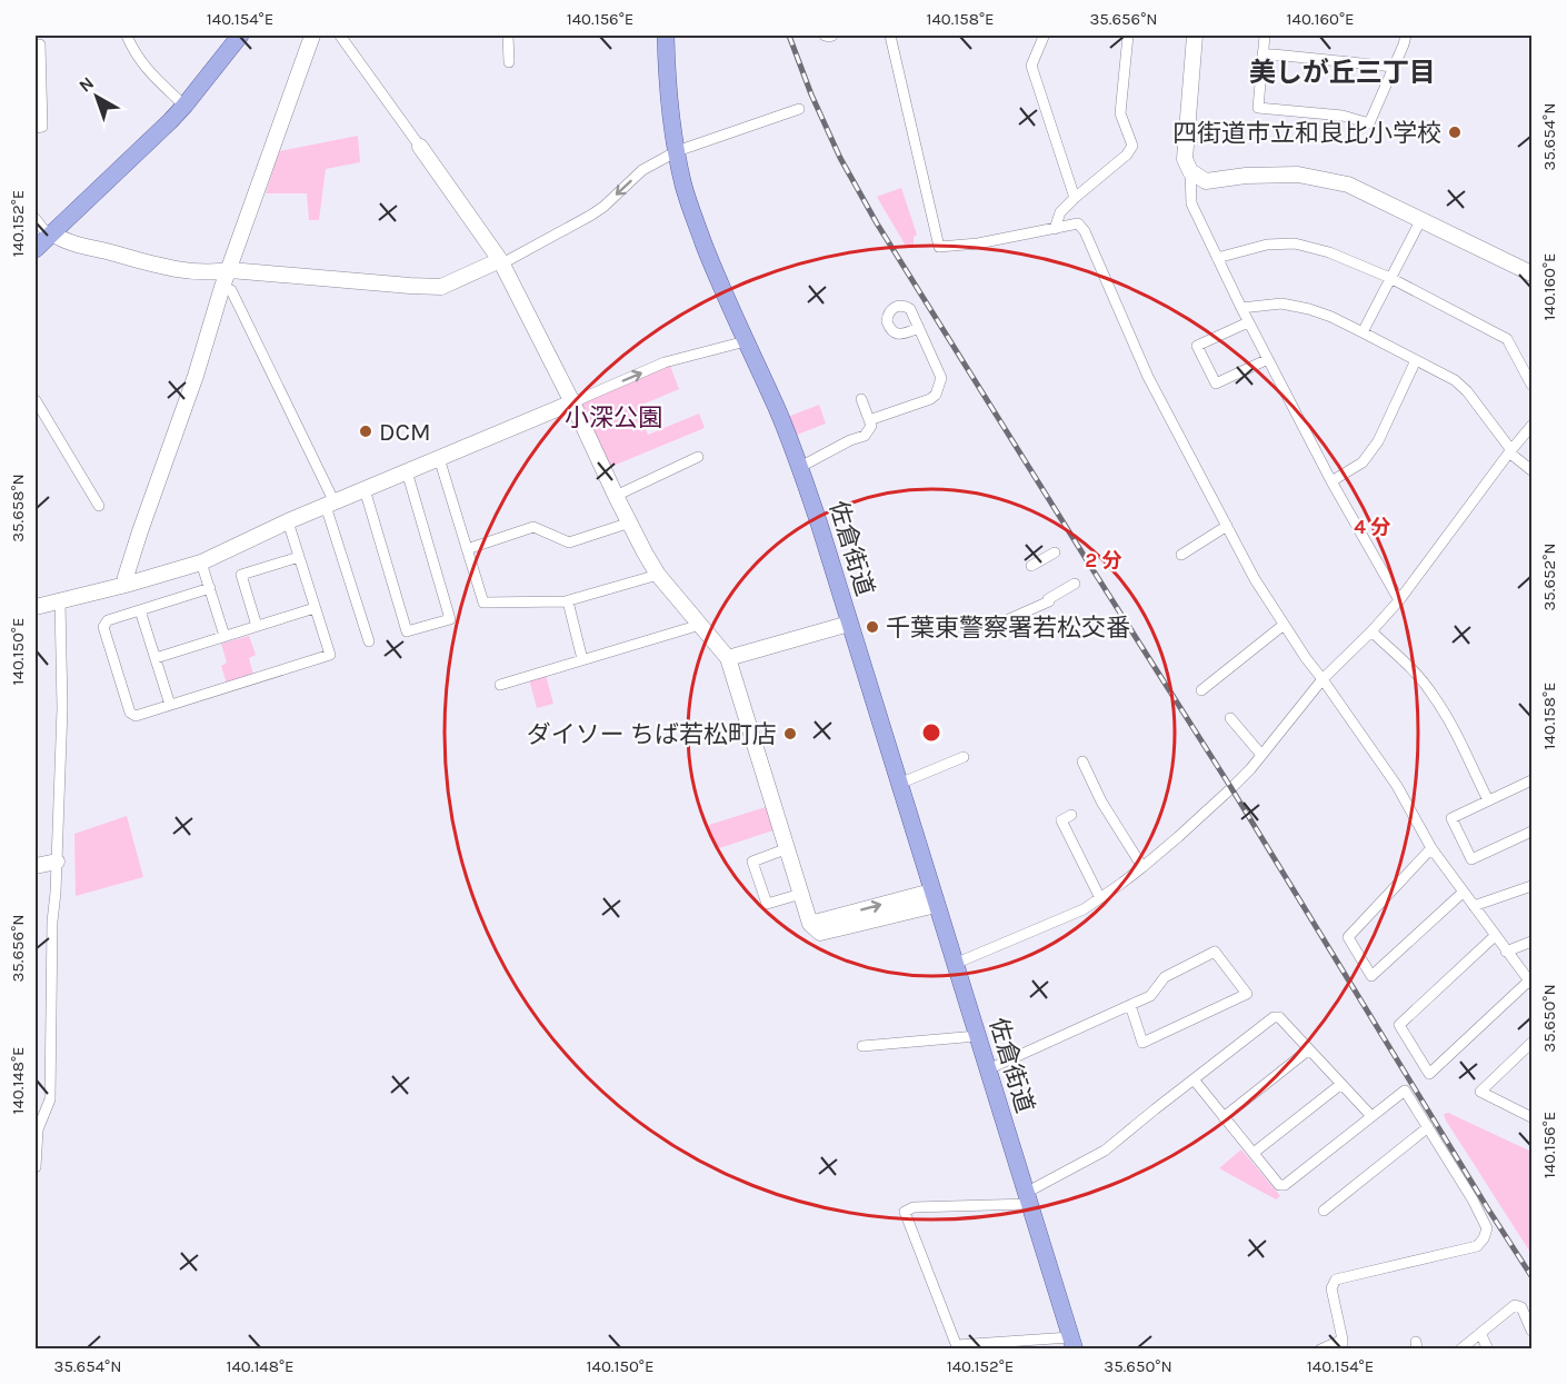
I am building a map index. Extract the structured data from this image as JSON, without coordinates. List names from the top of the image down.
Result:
{
  "streets": {
    "main road": ["佐倉街道"]
  },
  "districts": ["美しが丘三丁目"],
  "parks": ["小深公園"],
  "places": [
    "四街道市立和良比小学校",
    "DCM",
    "千葉東警察署若松交番",
    "ダイソー ちば若松町店"
  ],
  "north": "top left",
  "coordinates": [
    "140.154°E",
    "140.156°E",
    "140.158°E",
    "35.656°N",
    "140.160°E",
    "35.654°N",
    "140.152°E",
    "35.658°N",
    "35.652°N",
    "140.150°E",
    "35.650°N",
    "140.148°E"
  ],
  "rings": ["4 分", "2 分"]
}
